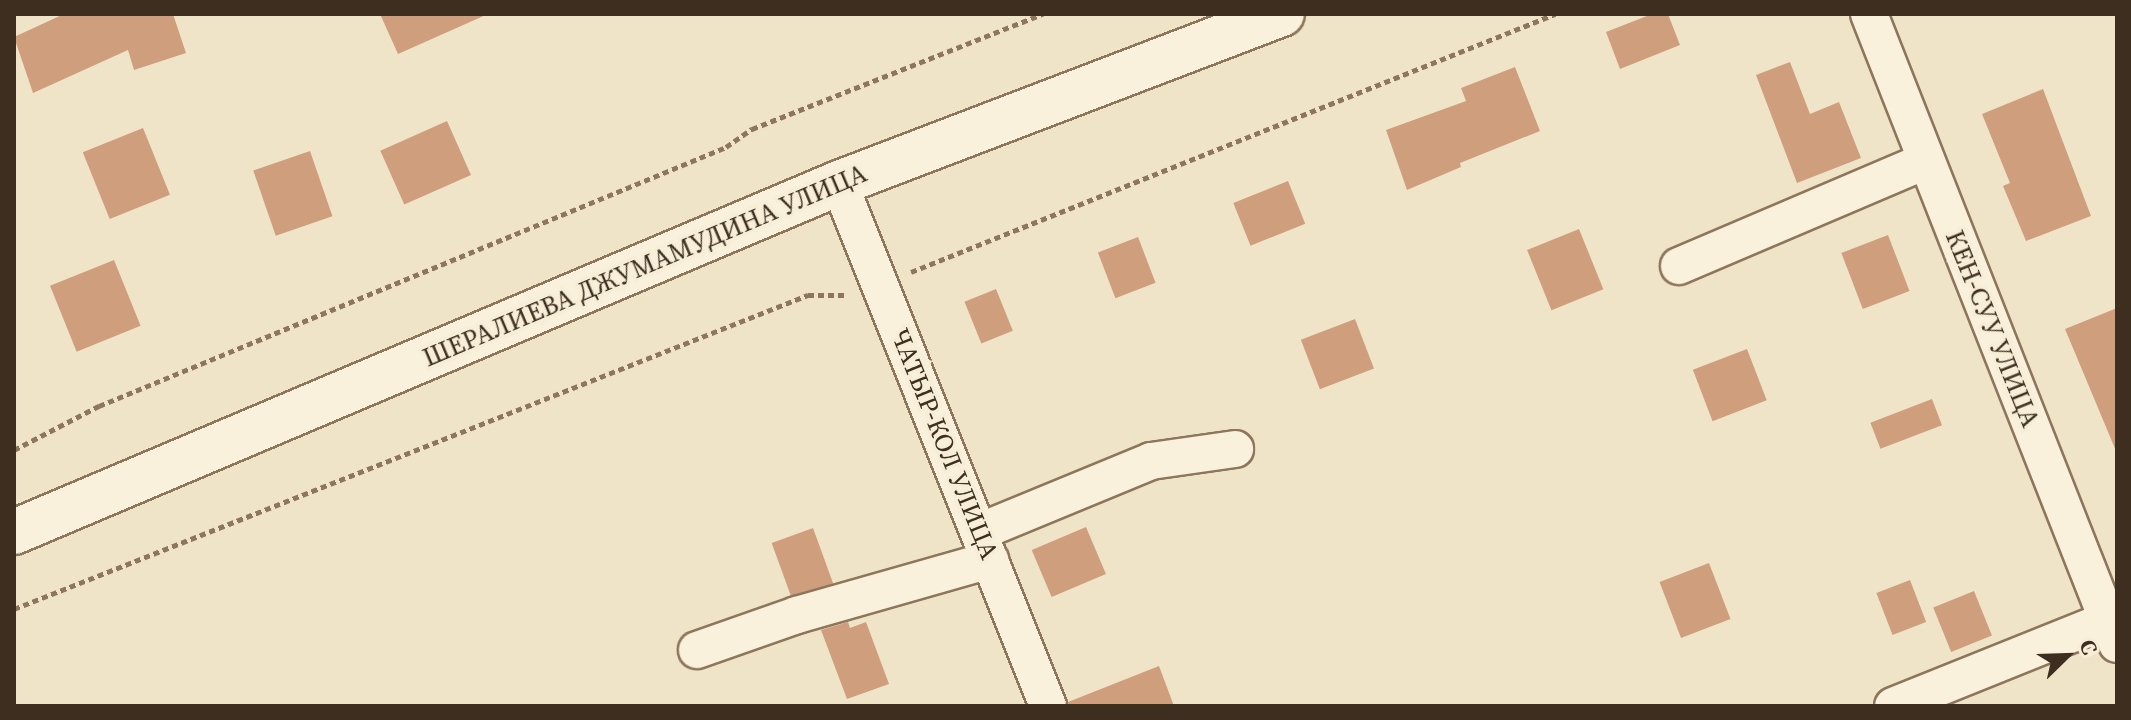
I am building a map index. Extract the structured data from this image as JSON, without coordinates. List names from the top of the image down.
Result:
{
  "streets": {
    "street": ["ШЕРАЛИЕВА ДЖУМАМУДИНА УЛИЦА", "КЕН-СУУ УЛИЦА", "ЧАТЫР-КОЛ УЛИЦА"]
  },
  "crossings": [
    ["ШЕРАЛИЕВА ДЖУМАМУДИНА УЛИЦА", "ЧАТЫР-КОЛ УЛИЦА"]
  ],
  "north": "top right"
}
